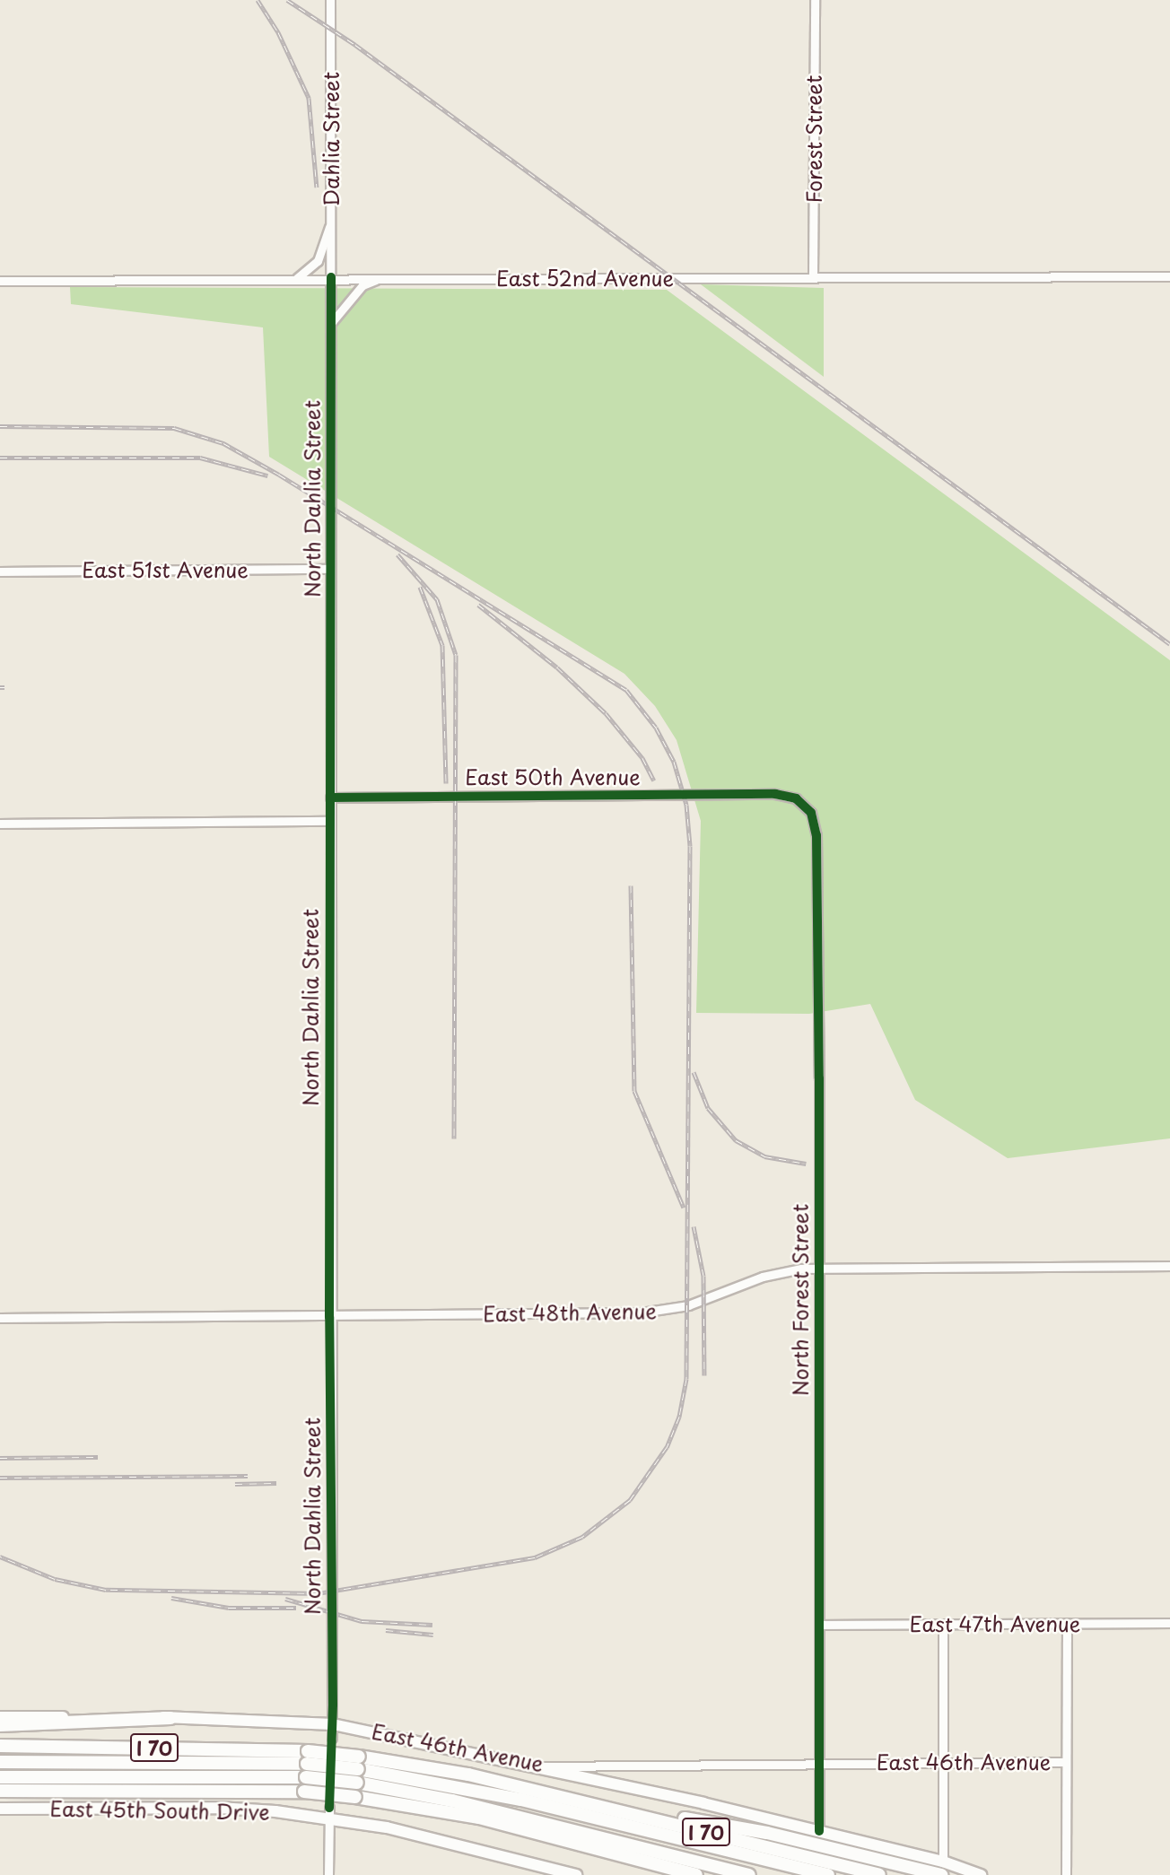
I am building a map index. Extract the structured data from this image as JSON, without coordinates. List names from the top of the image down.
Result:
{
  "streets": {
    "highway": ["I 70"],
    "main road": ["East 46th Avenue", "East 45th South Drive"],
    "street": [
      "Dahlia Street",
      "Forest Street",
      "East 52nd Avenue",
      "North Dahlia Street",
      "East 51st Avenue",
      "East 50th Avenue",
      "North Forest Street",
      "East 48th Avenue",
      "East 47th Avenue"
    ]
  },
  "crossings": [
    ["Dahlia Street", "East 52nd Avenue"],
    ["Dahlia Street", "North Dahlia Street"],
    ["Forest Street", "East 52nd Avenue"],
    ["East 52nd Avenue", "North Dahlia Street"],
    ["North Dahlia Street", "East 51st Avenue"],
    ["North Dahlia Street", "East 50th Avenue"],
    ["North Dahlia Street", "East 48th Avenue"],
    ["North Dahlia Street", "East 46th Avenue"],
    ["East 50th Avenue", "North Forest Street"],
    ["North Forest Street", "East 48th Avenue"],
    ["North Forest Street", "East 47th Avenue"],
    ["North Forest Street", "East 46th Avenue"]
  ]
}
